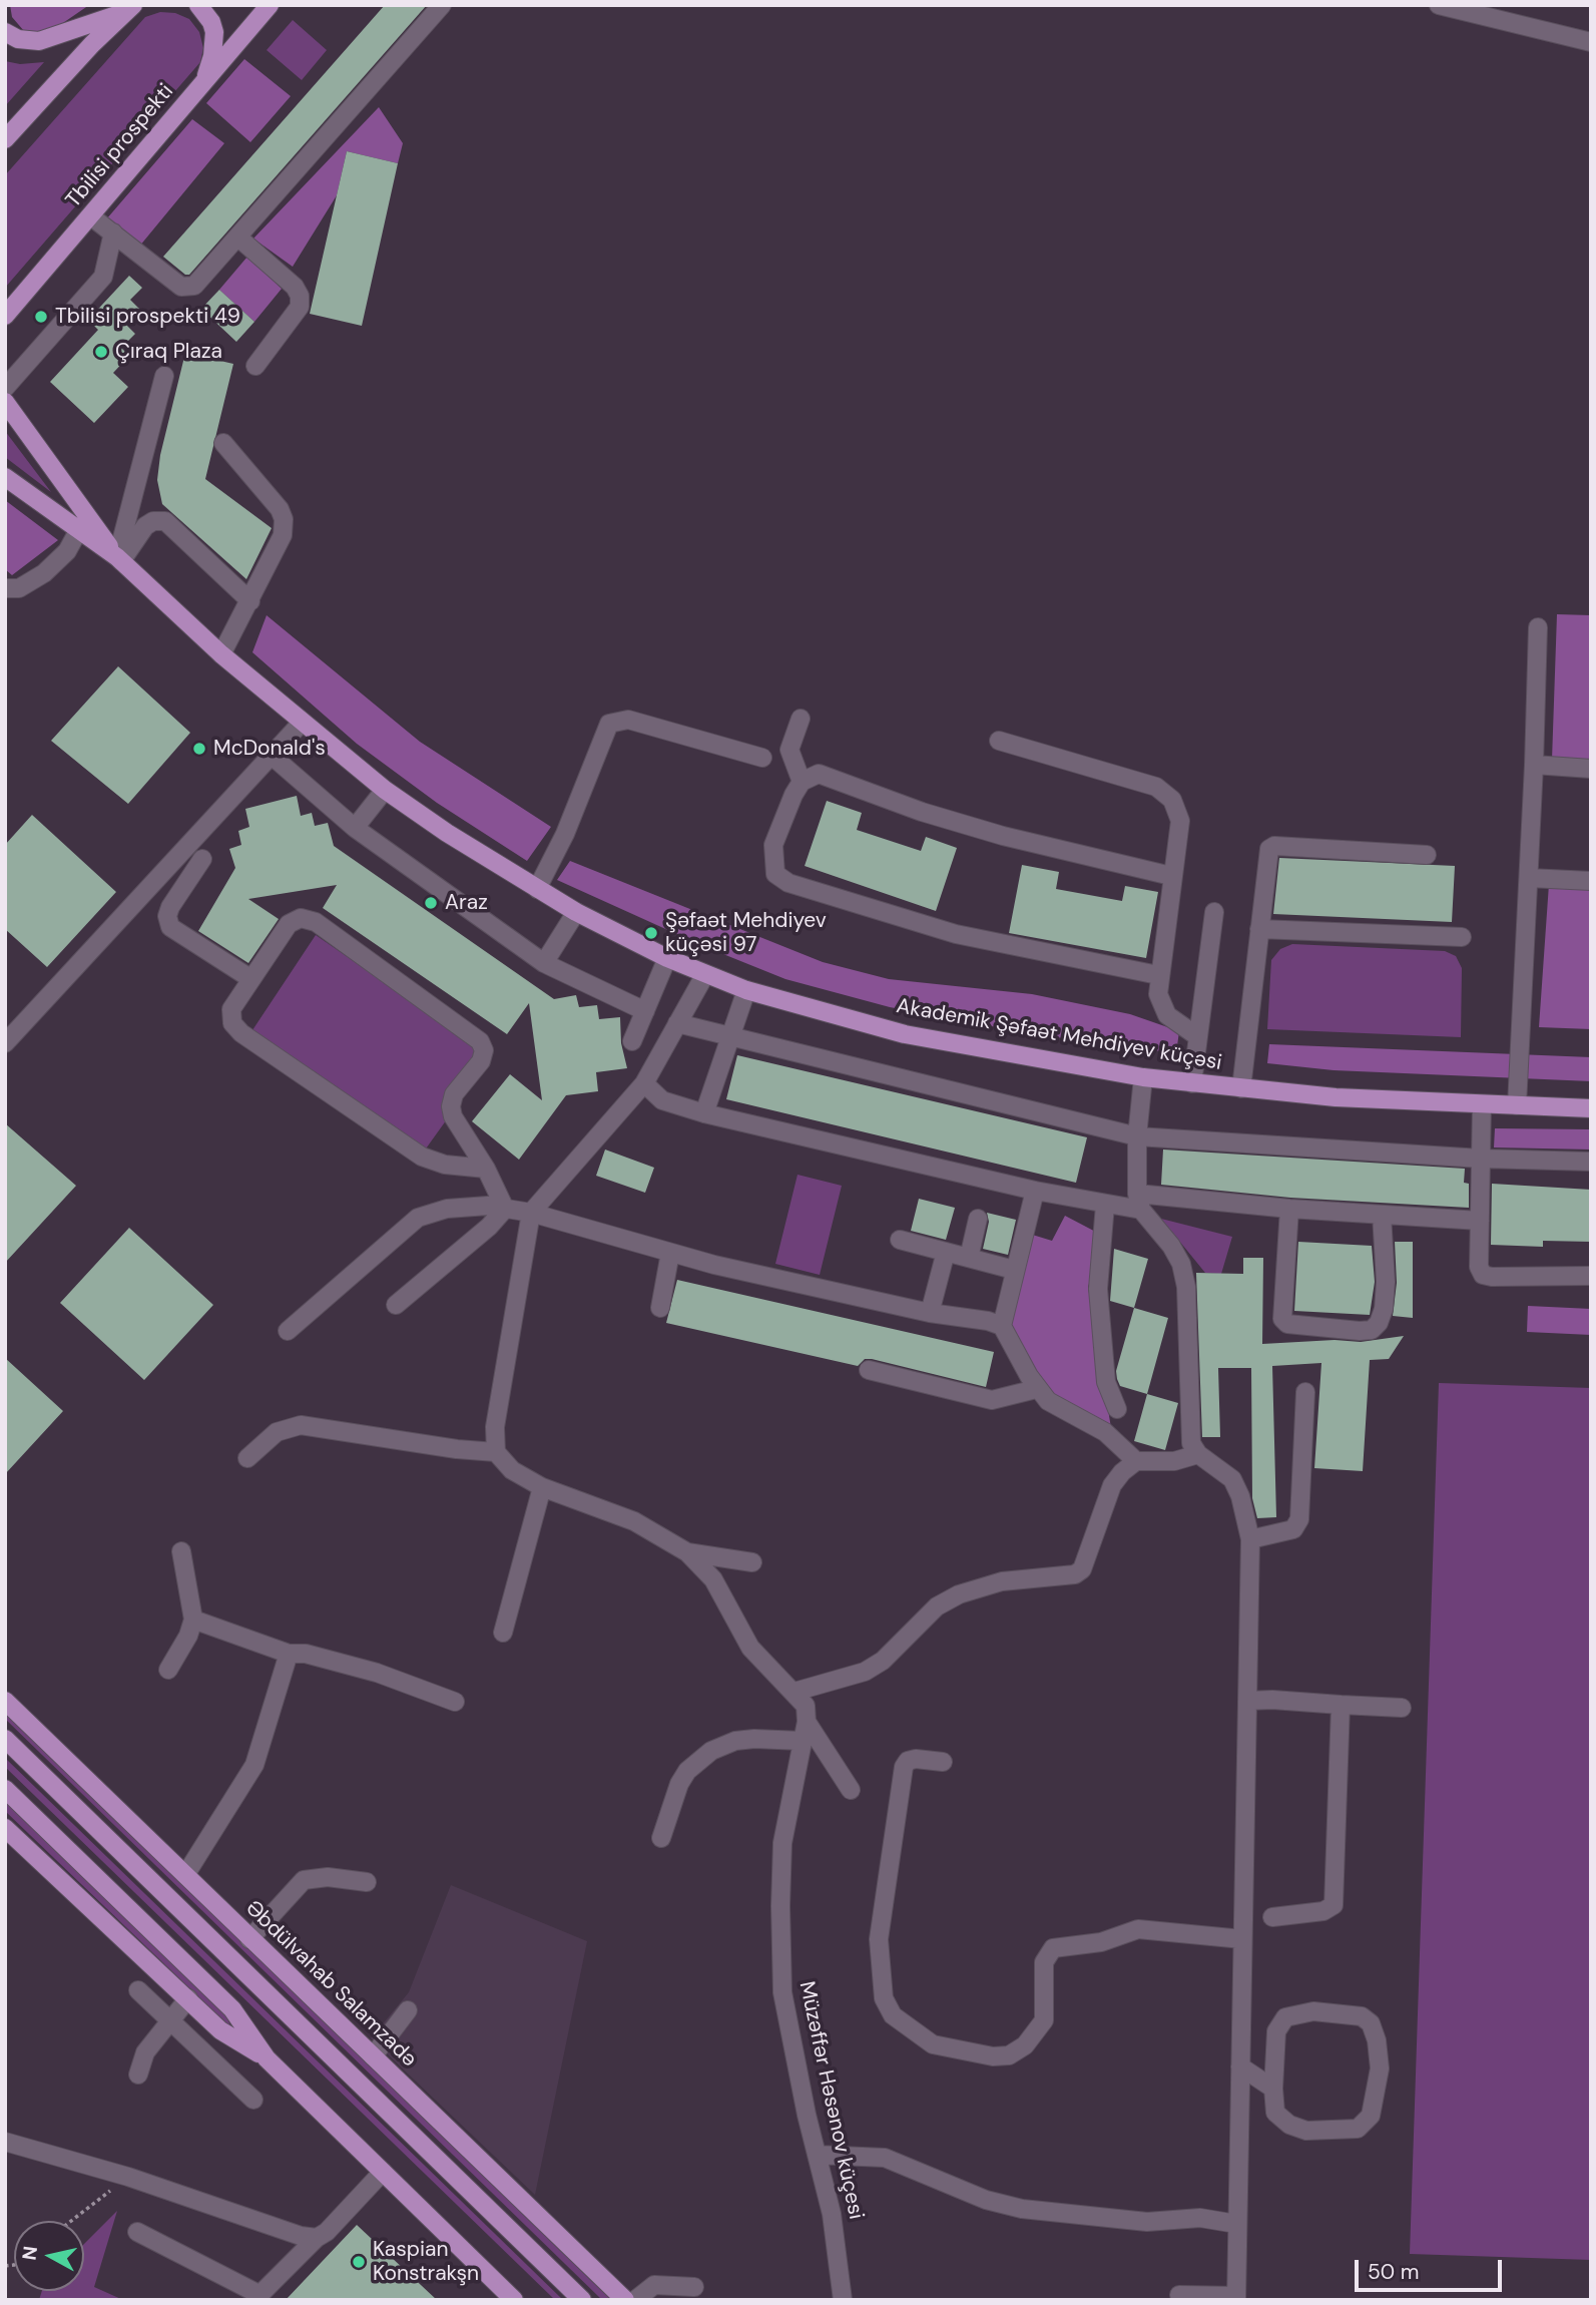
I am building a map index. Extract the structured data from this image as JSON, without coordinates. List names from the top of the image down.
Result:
{
  "streets": {
    "main road": ["Tbilisi prospekti", "Akademik Şəfaət Mehdiyev küçəsi", "Əbdülvahab Salamzadə"],
    "street": ["Müzəffər Həsənov küçesi"]
  },
  "places": [
    "Tbilisi prospekti 49",
    "Çıraq Plaza",
    "McDonald's",
    "Araz",
    "Şəfaət Mehdiyev küçəsi 97",
    "Kaspian Konstrakşn"
  ],
  "scale_bar": "50 m",
  "north": "left"
}
